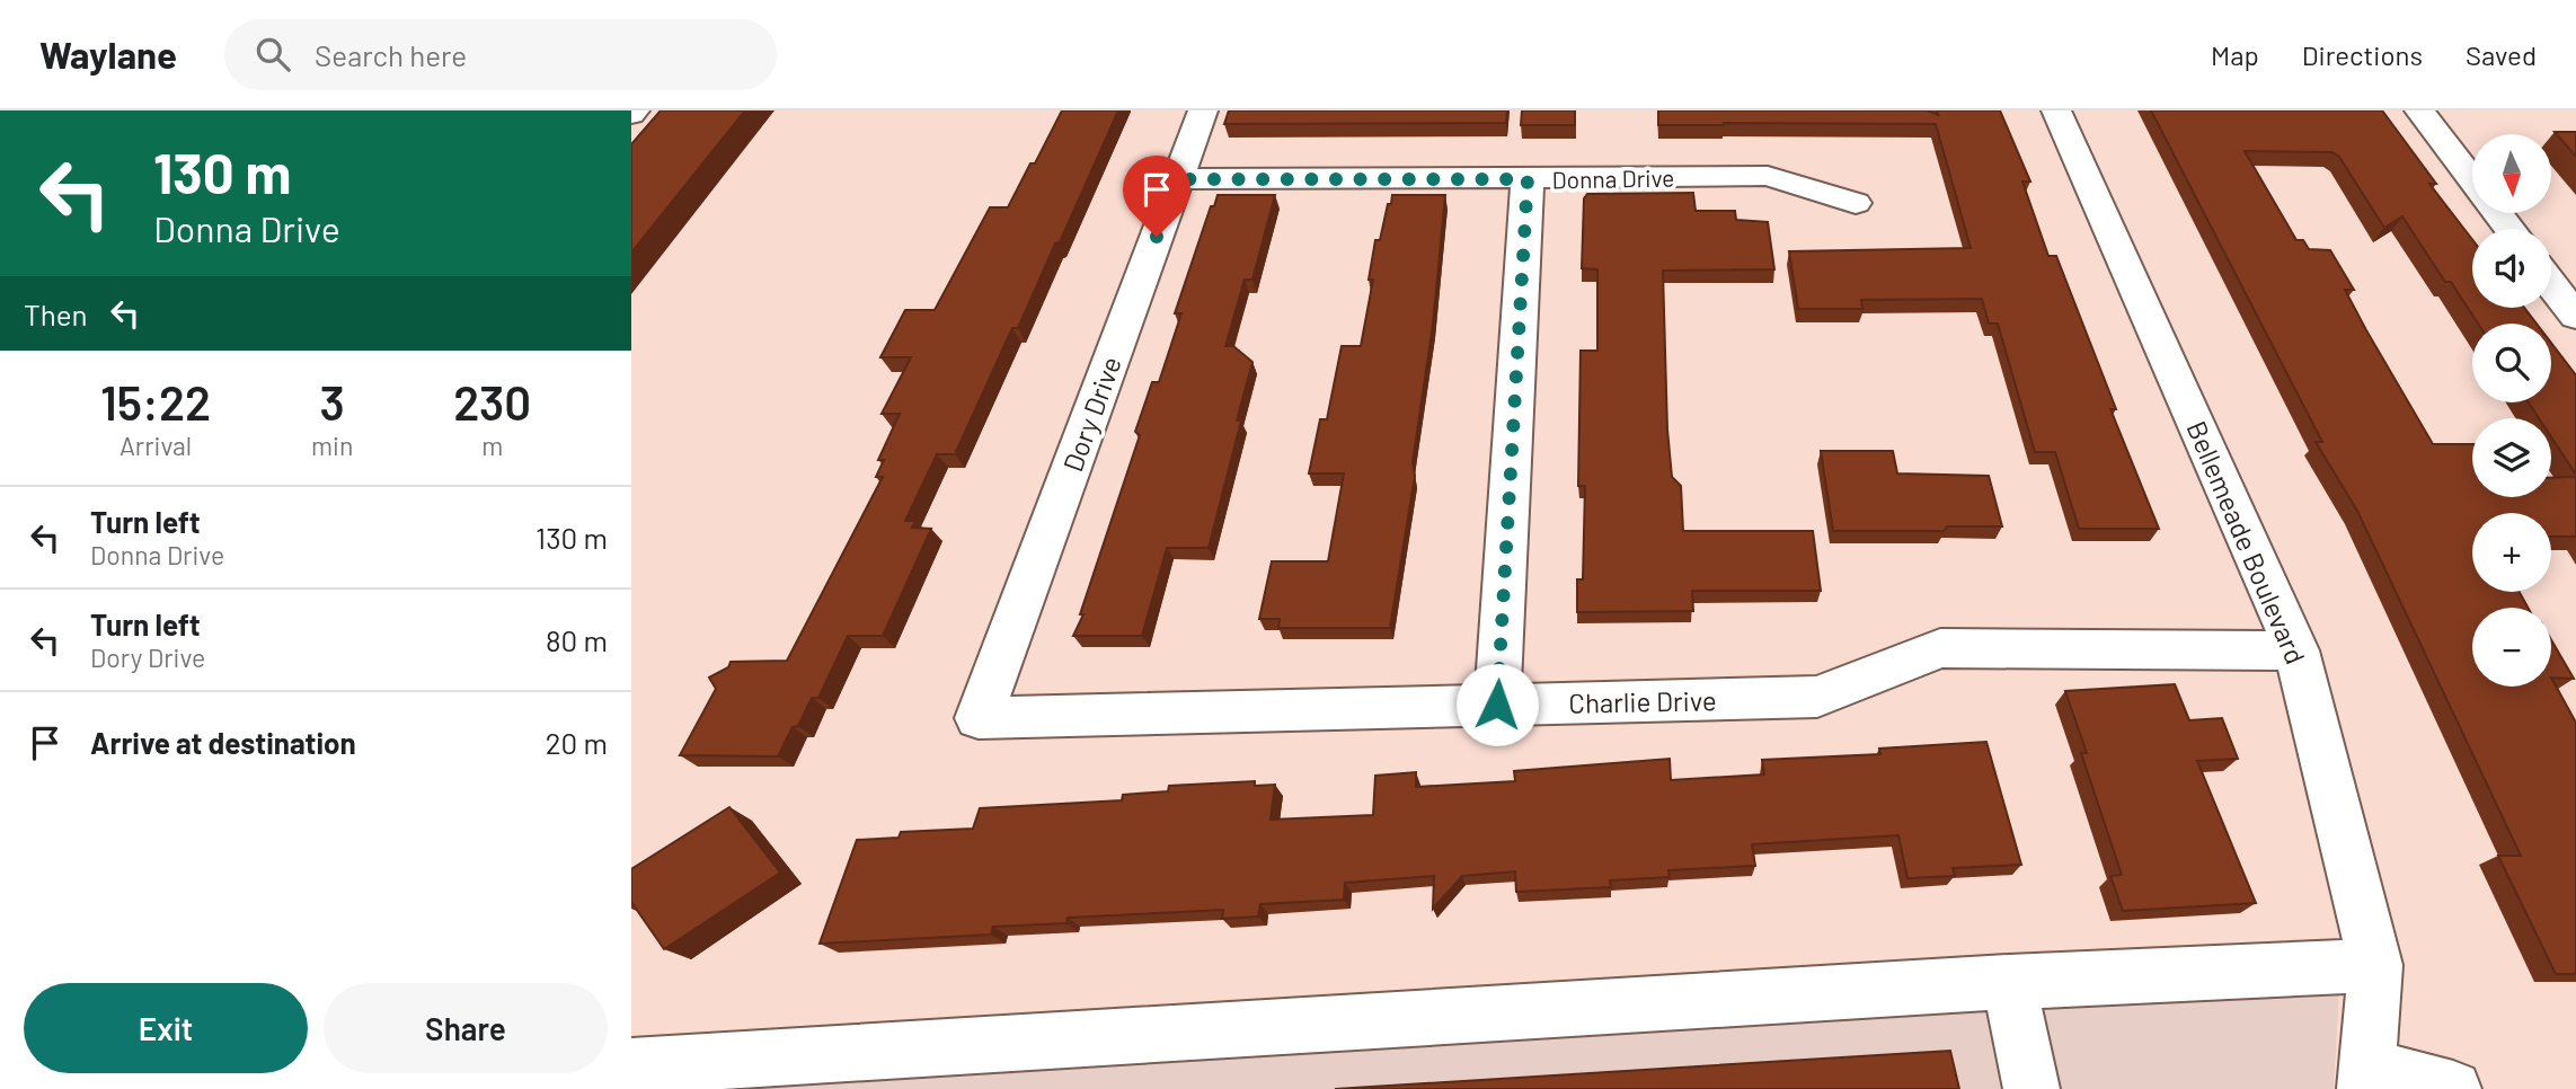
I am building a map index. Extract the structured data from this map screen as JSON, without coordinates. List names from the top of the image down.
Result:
{
  "streets": {
    "street": [
      "Donna Drive",
      "Dory Drive",
      "Bellemeade Boulevard",
      "Charlie Drive"
    ]
  },
  "crossings": [
    ["Donna Drive", "Dory Drive"],
    ["Dory Drive", "Charlie Drive"],
    ["Bellemeade Boulevard", "Charlie Drive"]
  ],
  "north": "bottom",
  "page": {
    "header": "Waylane",
    "search": "Search here",
    "nav": ["Map", "Directions", "Saved"],
    "turn": ["130 m", "Donna Drive"],
    "map_buttons": ["+", "−"],
    "then": "Then",
    "eta": [
      "15:22",
      "Arrival",
      "3",
      "min",
      "230",
      "m"
    ],
    "list": [
      {
        "name": "Turn left",
        "note": "Donna Drive",
        "value": "130 m"
      },
      {
        "name": "Turn left",
        "note": "Dory Drive",
        "value": "80 m"
      },
      {
        "name": "Arrive at destination",
        "value": "20 m"
      }
    ],
    "buttons": ["Exit", "Share"]
  }
}
